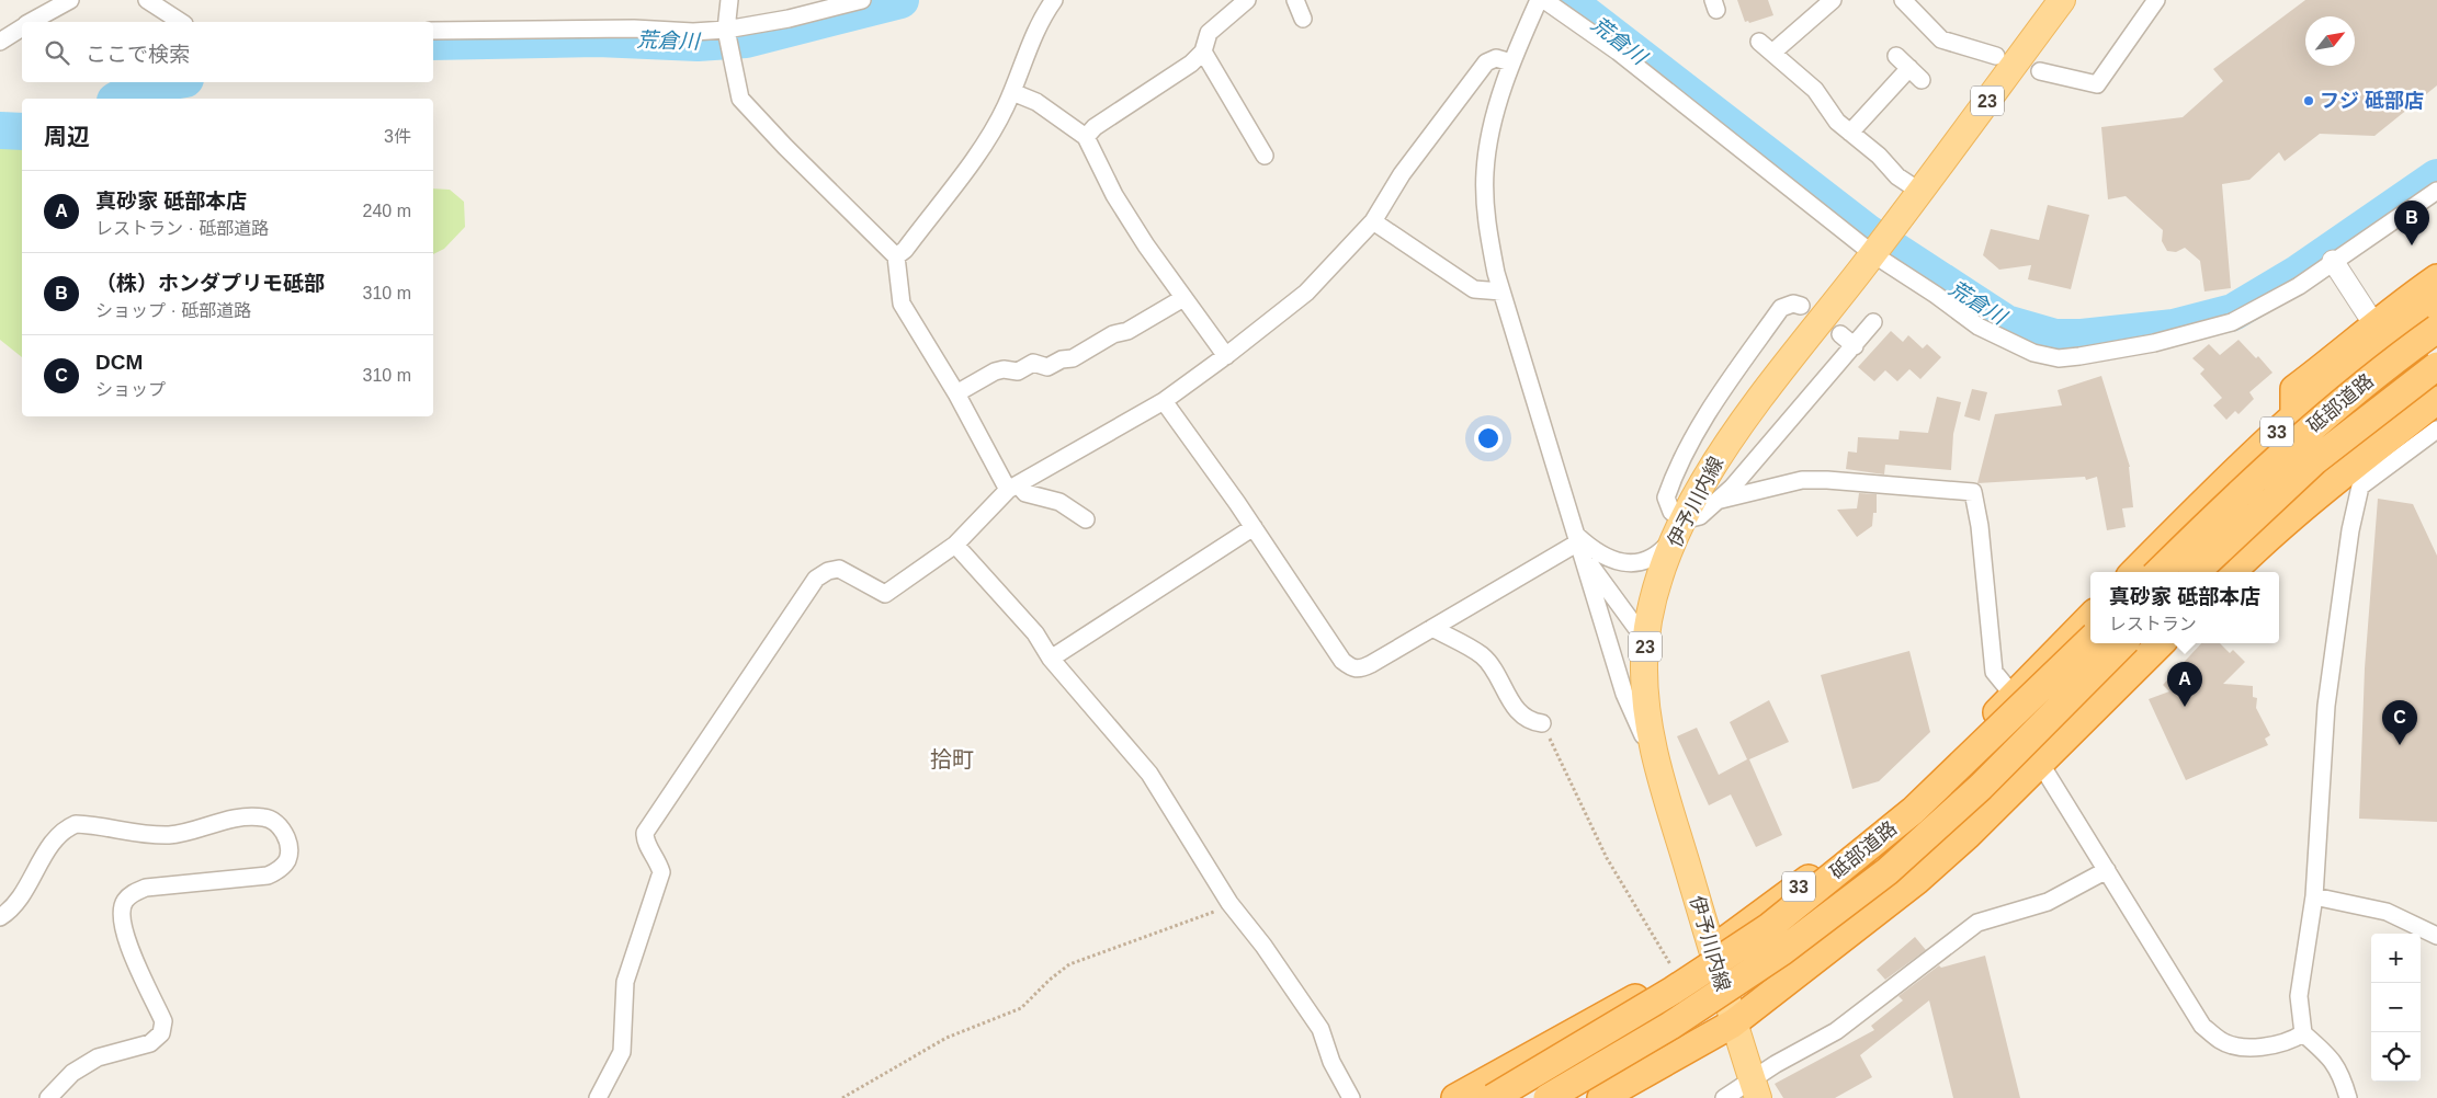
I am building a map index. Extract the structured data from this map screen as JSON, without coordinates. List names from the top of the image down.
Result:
{
  "streets": {
    "highway": ["砥部道路", "33"],
    "main road": ["23", "伊予川内線"]
  },
  "crossings": [
    ["33", "伊予川内線"]
  ],
  "districts": ["拾町"],
  "water": ["荒倉川"],
  "places": ["フジ 砥部店"],
  "north": "top right",
  "page": {
    "search": "ここで検索",
    "heading": ["周辺", "3件"],
    "list": [
      {
        "mark": "A",
        "name": "真砂家 砥部本店",
        "note": "レストラン · 砥部道路",
        "value": "240 m"
      },
      {
        "mark": "B",
        "name": "（株）ホンダプリモ砥部",
        "note": "ショップ · 砥部道路",
        "value": "310 m"
      },
      {
        "mark": "C",
        "name": "DCM",
        "note": "ショップ",
        "value": "310 m"
      }
    ],
    "pins": ["B", "A", "C"],
    "popup": ["真砂家 砥部本店", "レストラン"],
    "map_buttons": ["+", "−"]
  }
}
